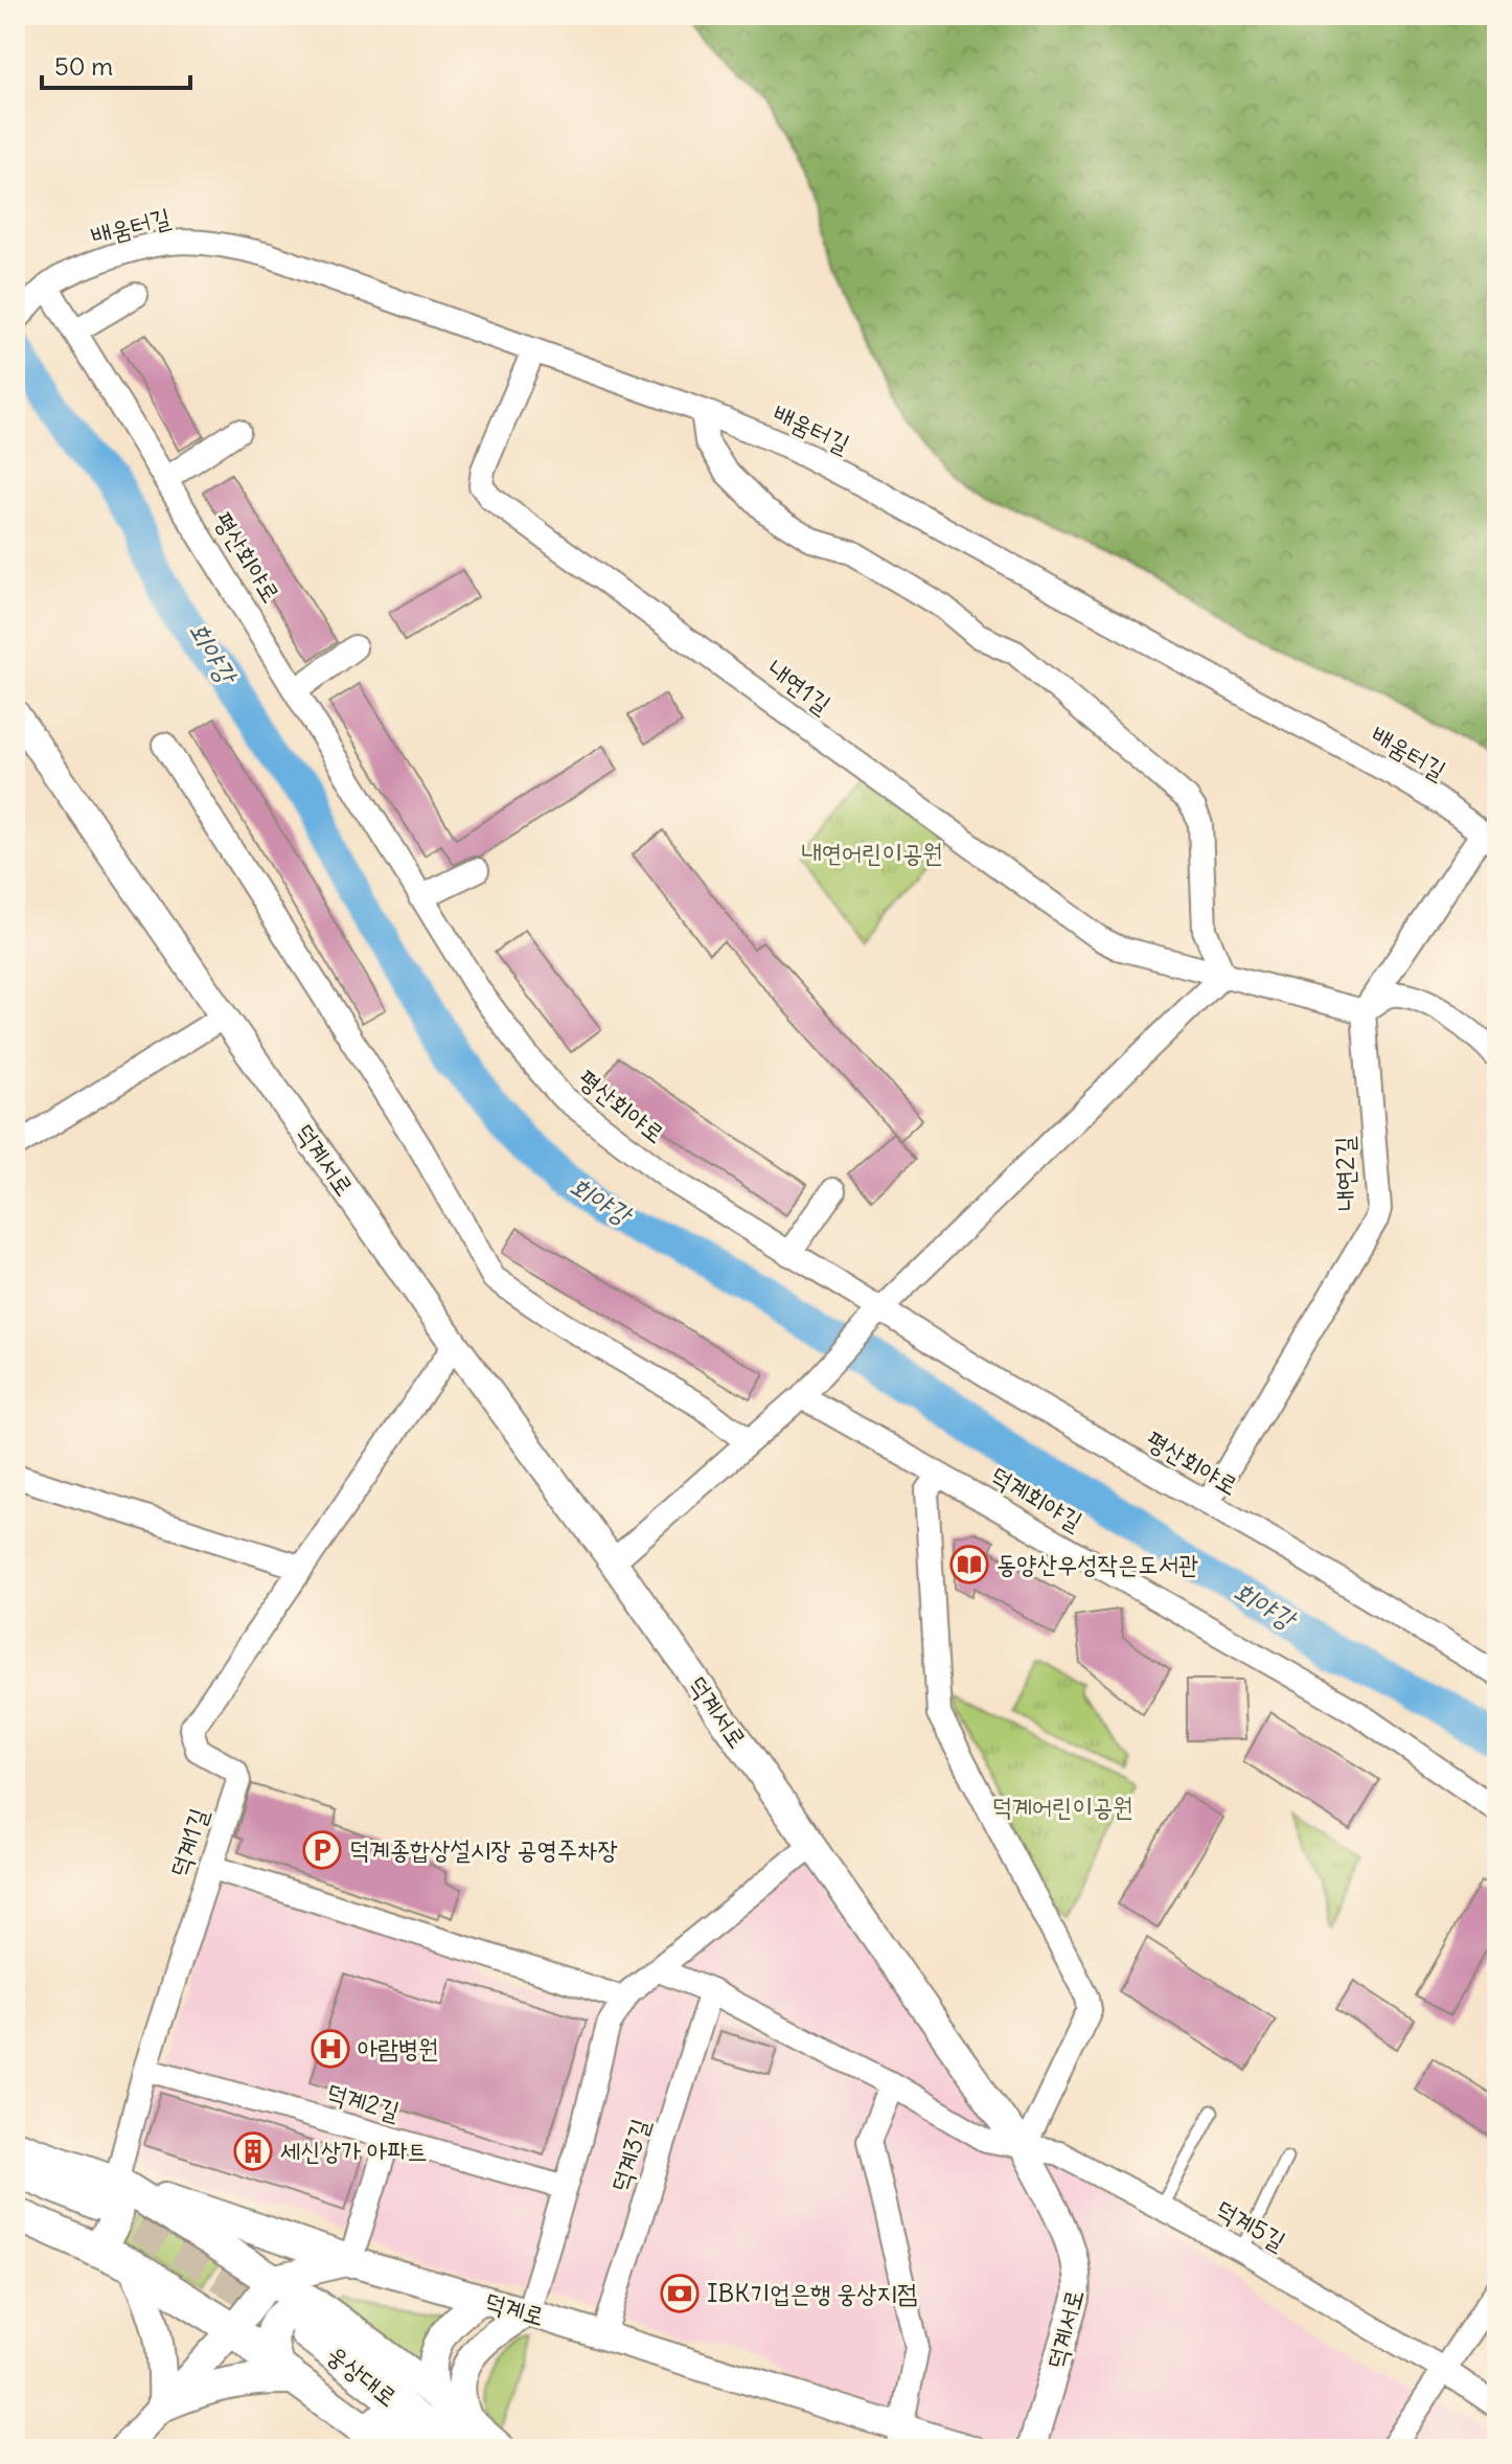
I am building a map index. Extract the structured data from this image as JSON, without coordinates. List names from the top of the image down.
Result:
{
  "streets": {
    "main road": ["웅상대로"],
    "street": [
      "배움터길",
      "평산회야로",
      "내연1길",
      "덕계서로",
      "내연2길",
      "덕계회야길",
      "덕계1길",
      "덕계2길",
      "덕계3길",
      "덕계5길",
      "덕계로"
    ]
  },
  "crossings": [
    ["배움터길", "평산회야로"],
    ["배움터길", "내연1길"],
    ["평산회야로", "내연2길"],
    ["내연1길", "내연2길"],
    ["덕계서로", "덕계1길"],
    ["덕계서로", "덕계5길"],
    ["덕계1길", "덕계2길"],
    ["덕계3길", "덕계로"]
  ],
  "water": ["회야강"],
  "parks": ["내연어린이공원", "덕계어린이공원"],
  "places": {
    "library": ["동양산우성작은도서관"],
    "parking": ["덕계종합상설시장 공영주차장"],
    "hospital": ["아람병원"],
    "building": ["세신상가 아파트"],
    "bank": ["IBK기업은행 웅상지점"]
  },
  "scale_bar": "50 m"
}
